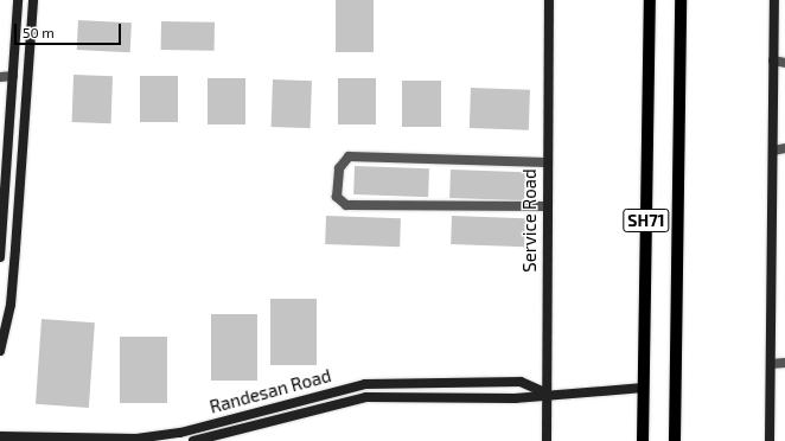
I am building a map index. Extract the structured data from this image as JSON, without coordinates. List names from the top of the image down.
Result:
{
  "streets": {
    "main road": ["SH71"],
    "street": ["Service Road", "Randesan Road"]
  },
  "crossings": [
    ["Service Road", "Randesan Road"],
    ["SH71", "Randesan Road"]
  ],
  "scale_bar": "50 m"
}
